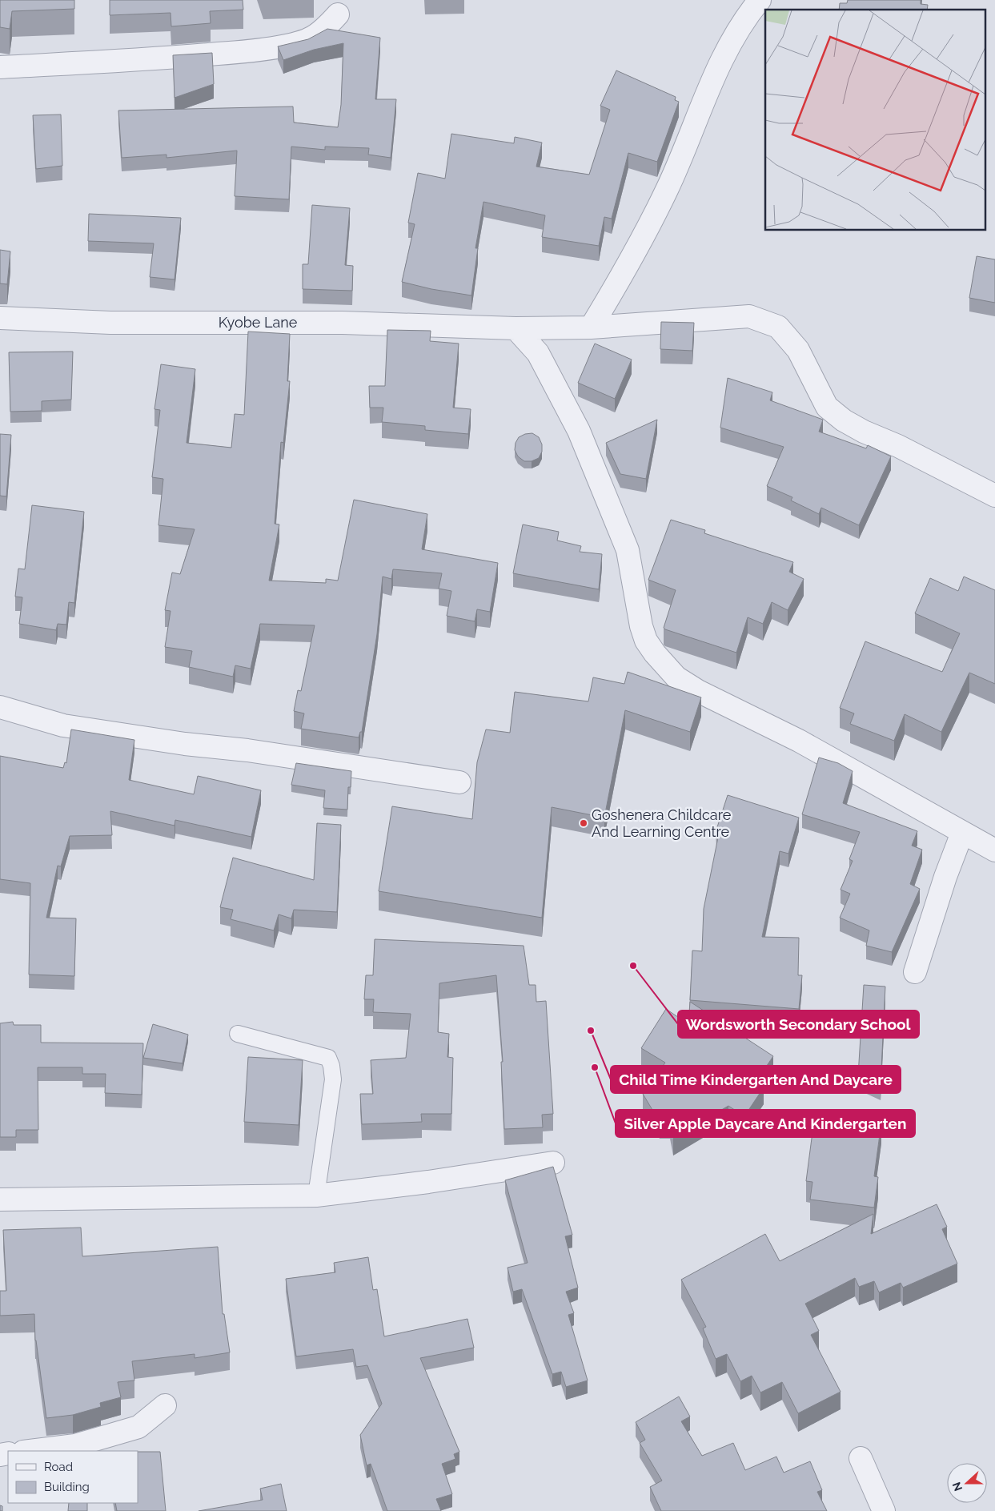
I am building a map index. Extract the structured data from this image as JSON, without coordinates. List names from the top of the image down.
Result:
{
  "streets": {
    "street": ["Kyobe Lane"]
  },
  "places": [
    "Goshenera Childcare And Learning Centre",
    "Wordsworth Secondary School",
    "Child Time Kindergarten And Daycare",
    "Silver Apple Daycare And Kindergarten"
  ],
  "legend": ["Road", "Building"],
  "north": "left"
}
